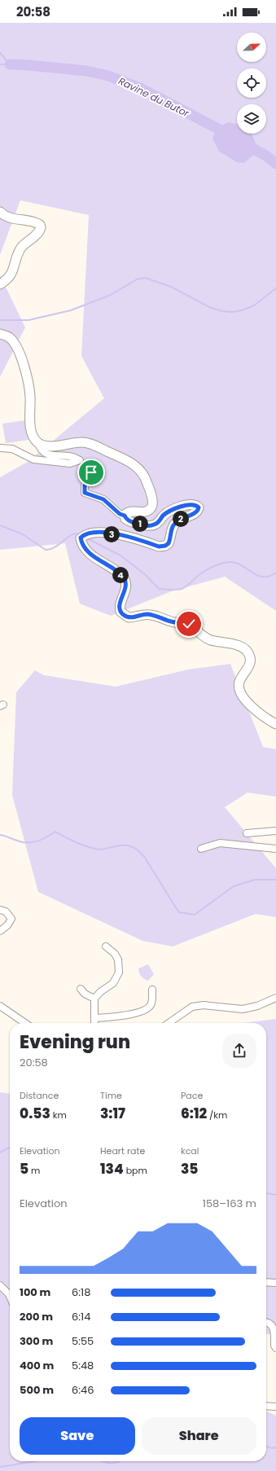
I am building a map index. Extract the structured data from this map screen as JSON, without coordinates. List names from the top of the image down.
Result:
{
  "water": ["Ravine du Butor"],
  "north": "right",
  "page": {
    "status": "20:58",
    "pins": [
      "2",
      "1",
      "3",
      "4"
    ],
    "heading": ["Evening run", "20:58"],
    "stats": [
      ["Distance", "0.53 km"],
      ["Time", "3:17"],
      ["Pace", "6:12 /km"],
      ["Elevation", "5 m"],
      ["Heart rate", "134 bpm"],
      ["kcal", "35"]
    ],
    "chart": ["Elevation", "158–163 m"],
    "list": [
      {
        "name": "100 m",
        "note": "6:18"
      },
      {
        "name": "200 m",
        "note": "6:14"
      },
      {
        "name": "300 m",
        "note": "5:55"
      },
      {
        "name": "400 m",
        "note": "5:48"
      },
      {
        "name": "500 m",
        "note": "6:46"
      }
    ],
    "buttons": ["Save", "Share"]
  }
}
